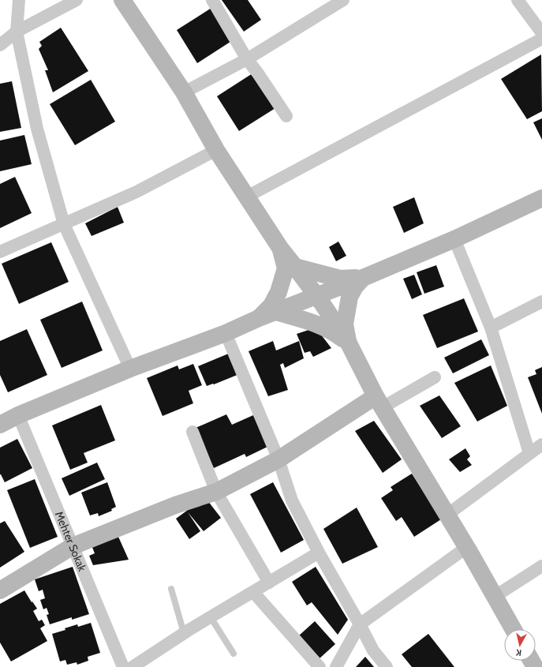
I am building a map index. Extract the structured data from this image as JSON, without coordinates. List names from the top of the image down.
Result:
{
  "streets": {
    "street": ["Mehter Sokak"]
  },
  "north": "bottom"
}
